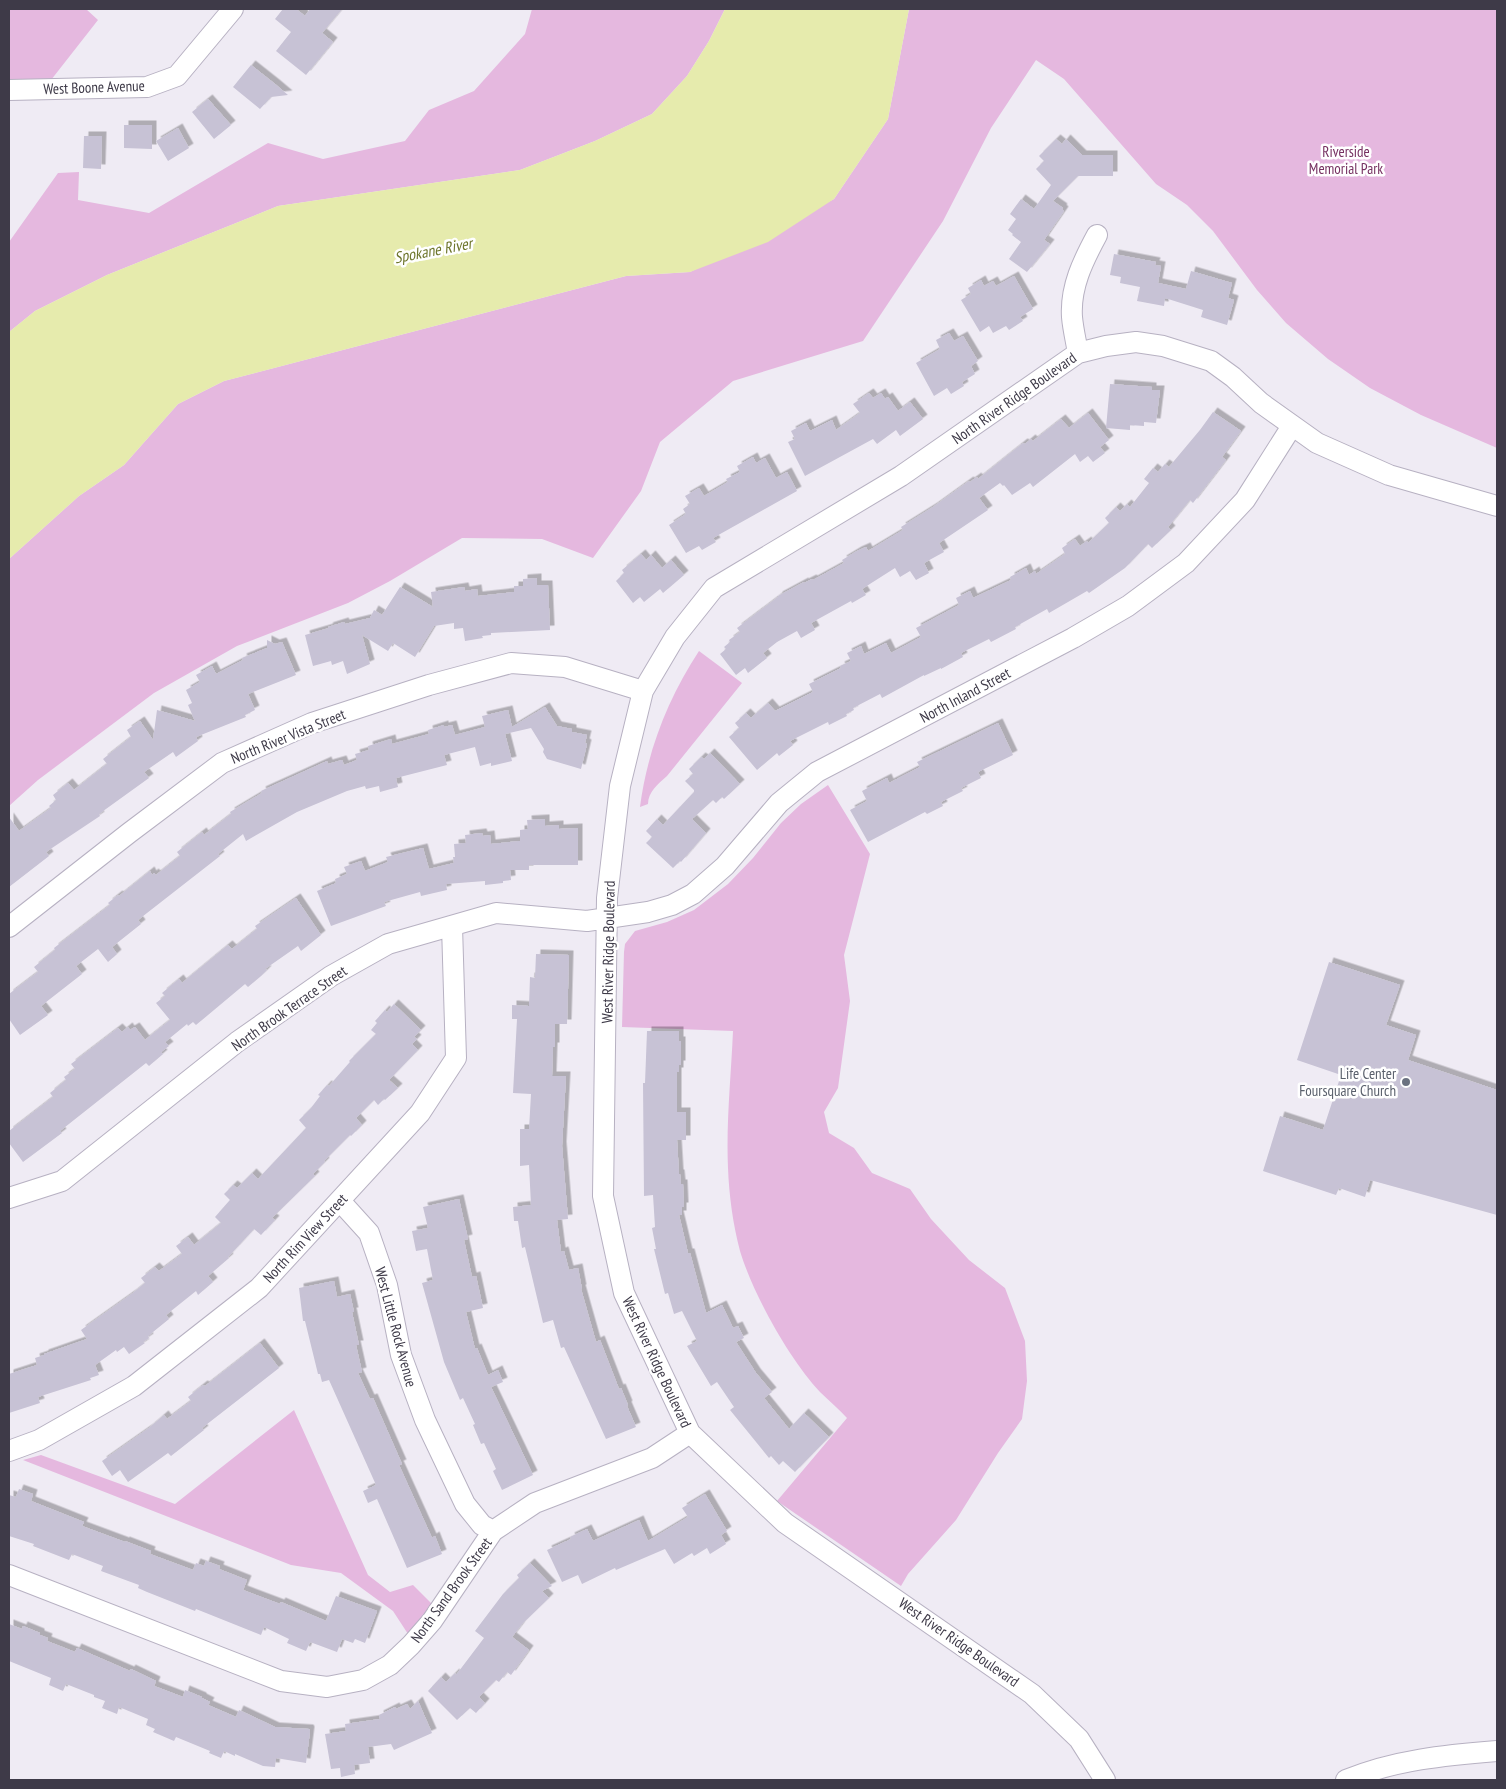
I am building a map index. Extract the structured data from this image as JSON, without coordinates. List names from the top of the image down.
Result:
{
  "streets": {
    "street": [
      "West Boone Avenue",
      "North River Ridge Boulevard",
      "North Inland Street",
      "North River Vista Street",
      "West River Ridge Boulevard",
      "North Brook Terrace Street",
      "North Rim View Street",
      "West Little Rock Avenue",
      "North Sand Brook Street"
    ]
  },
  "crossings": [
    ["North River Ridge Boulevard", "North Inland Street"],
    ["North River Ridge Boulevard", "North River Vista Street"],
    ["North River Ridge Boulevard", "West River Ridge Boulevard"],
    ["North Inland Street", "West River Ridge Boulevard"],
    ["North Inland Street", "North Brook Terrace Street"],
    ["North River Vista Street", "West River Ridge Boulevard"],
    ["West River Ridge Boulevard", "North Brook Terrace Street"],
    ["West River Ridge Boulevard", "North Sand Brook Street"],
    ["North Brook Terrace Street", "North Rim View Street"],
    ["North Rim View Street", "West Little Rock Avenue"],
    ["West Little Rock Avenue", "North Sand Brook Street"]
  ],
  "water": ["Spokane River"],
  "parks": ["Riverside Memorial Park"],
  "places": ["Life Center Foursquare Church"]
}
